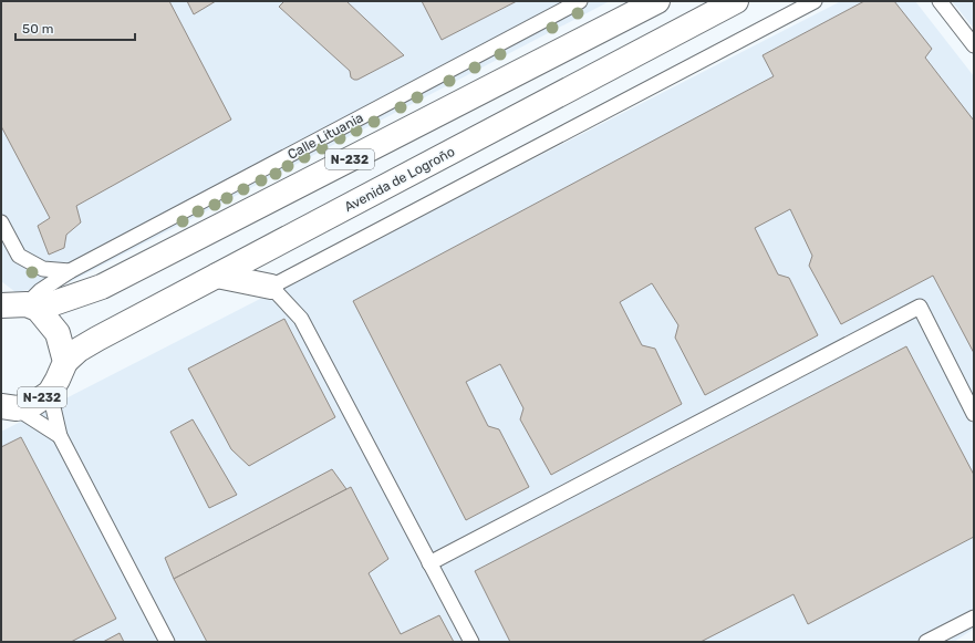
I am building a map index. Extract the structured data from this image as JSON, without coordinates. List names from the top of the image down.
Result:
{
  "streets": {
    "highway": ["N-232", "Avenida de Logroño"],
    "street": ["Calle Lituania"]
  },
  "crossings": [
    ["Calle Lituania", "N-232"],
    ["N-232", "Avenida de Logroño"]
  ],
  "scale_bar": "50 m"
}
